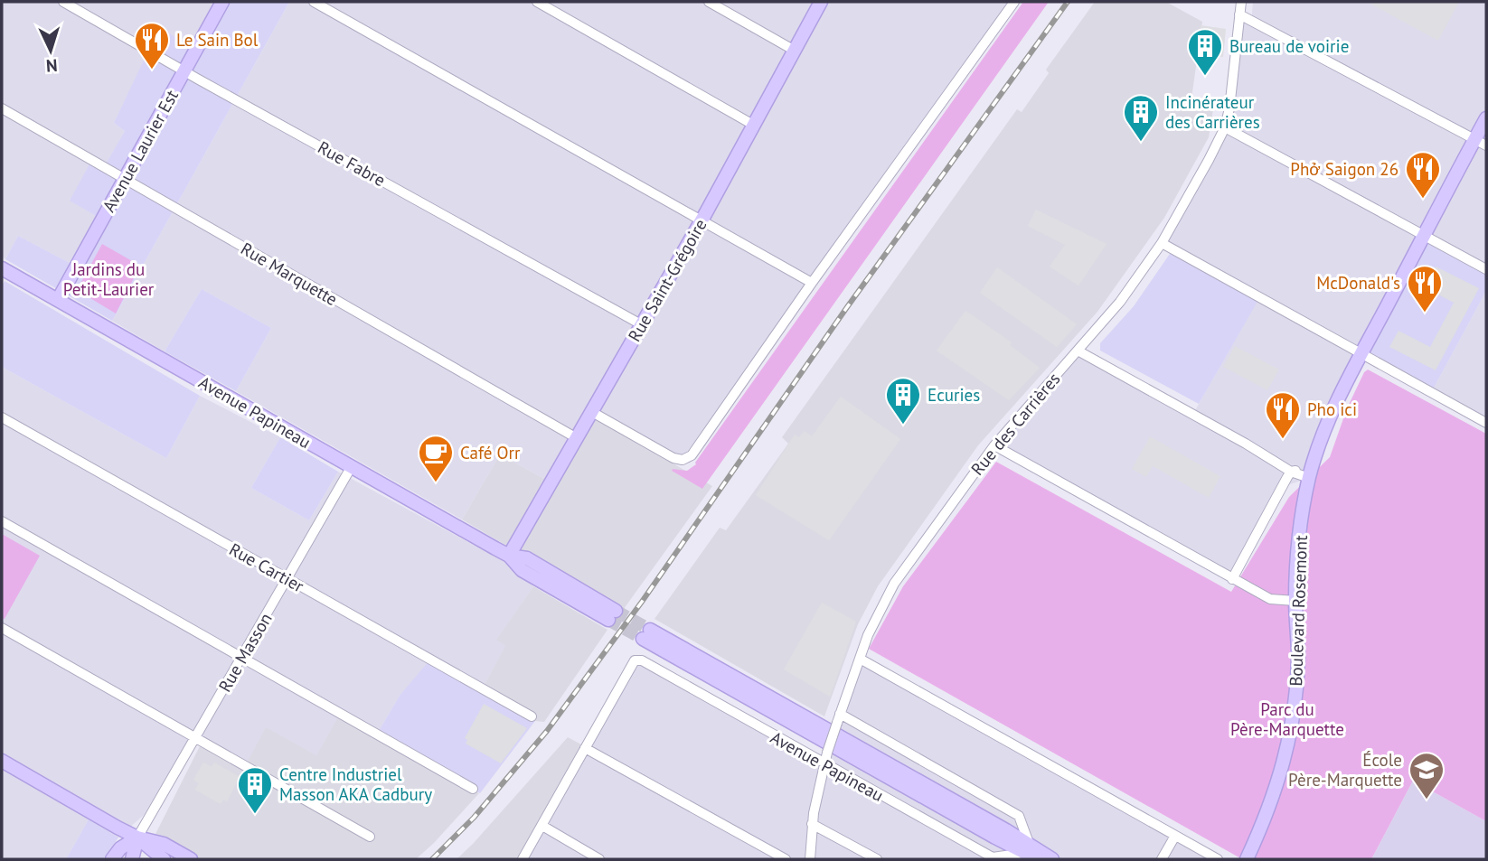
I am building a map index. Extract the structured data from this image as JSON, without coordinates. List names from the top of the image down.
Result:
{
  "streets": {
    "main road": [
      "Avenue Laurier Est",
      "Rue Saint-Grégoire",
      "Avenue Papineau",
      "Boulevard Rosemont",
      "Rue Masson"
    ],
    "street": [
      "Rue Fabre",
      "Rue Marquette",
      "Rue des Carrières",
      "Rue Cartier"
    ]
  },
  "crossings": [
    ["Avenue Laurier Est", "Rue Fabre"],
    ["Avenue Laurier Est", "Rue Marquette"],
    ["Avenue Laurier Est", "Avenue Papineau"],
    ["Rue Fabre", "Rue Saint-Grégoire"],
    ["Rue Marquette", "Rue Saint-Grégoire"],
    ["Rue Saint-Grégoire", "Avenue Papineau"],
    ["Avenue Papineau", "Rue des Carrières"],
    ["Avenue Papineau", "Rue Masson"],
    ["Rue Cartier", "Rue Masson"]
  ],
  "parks": ["Jardins du Petit-Laurier", "Parc du Père-Marquette"],
  "places": {
    "restaurant": [
      "Le Sain Bol",
      "Phở Saigon 26",
      "McDonald's",
      "Pho ici"
    ],
    "building": [
      "Bureau de voirie",
      "Incinérateur des Carrières",
      "Ecuries",
      "Centre Industriel Masson AKA Cadbury"
    ],
    "cafe": ["Café Orr"],
    "school or university": ["École Père-Marquette"]
  },
  "north": "bottom"
}
